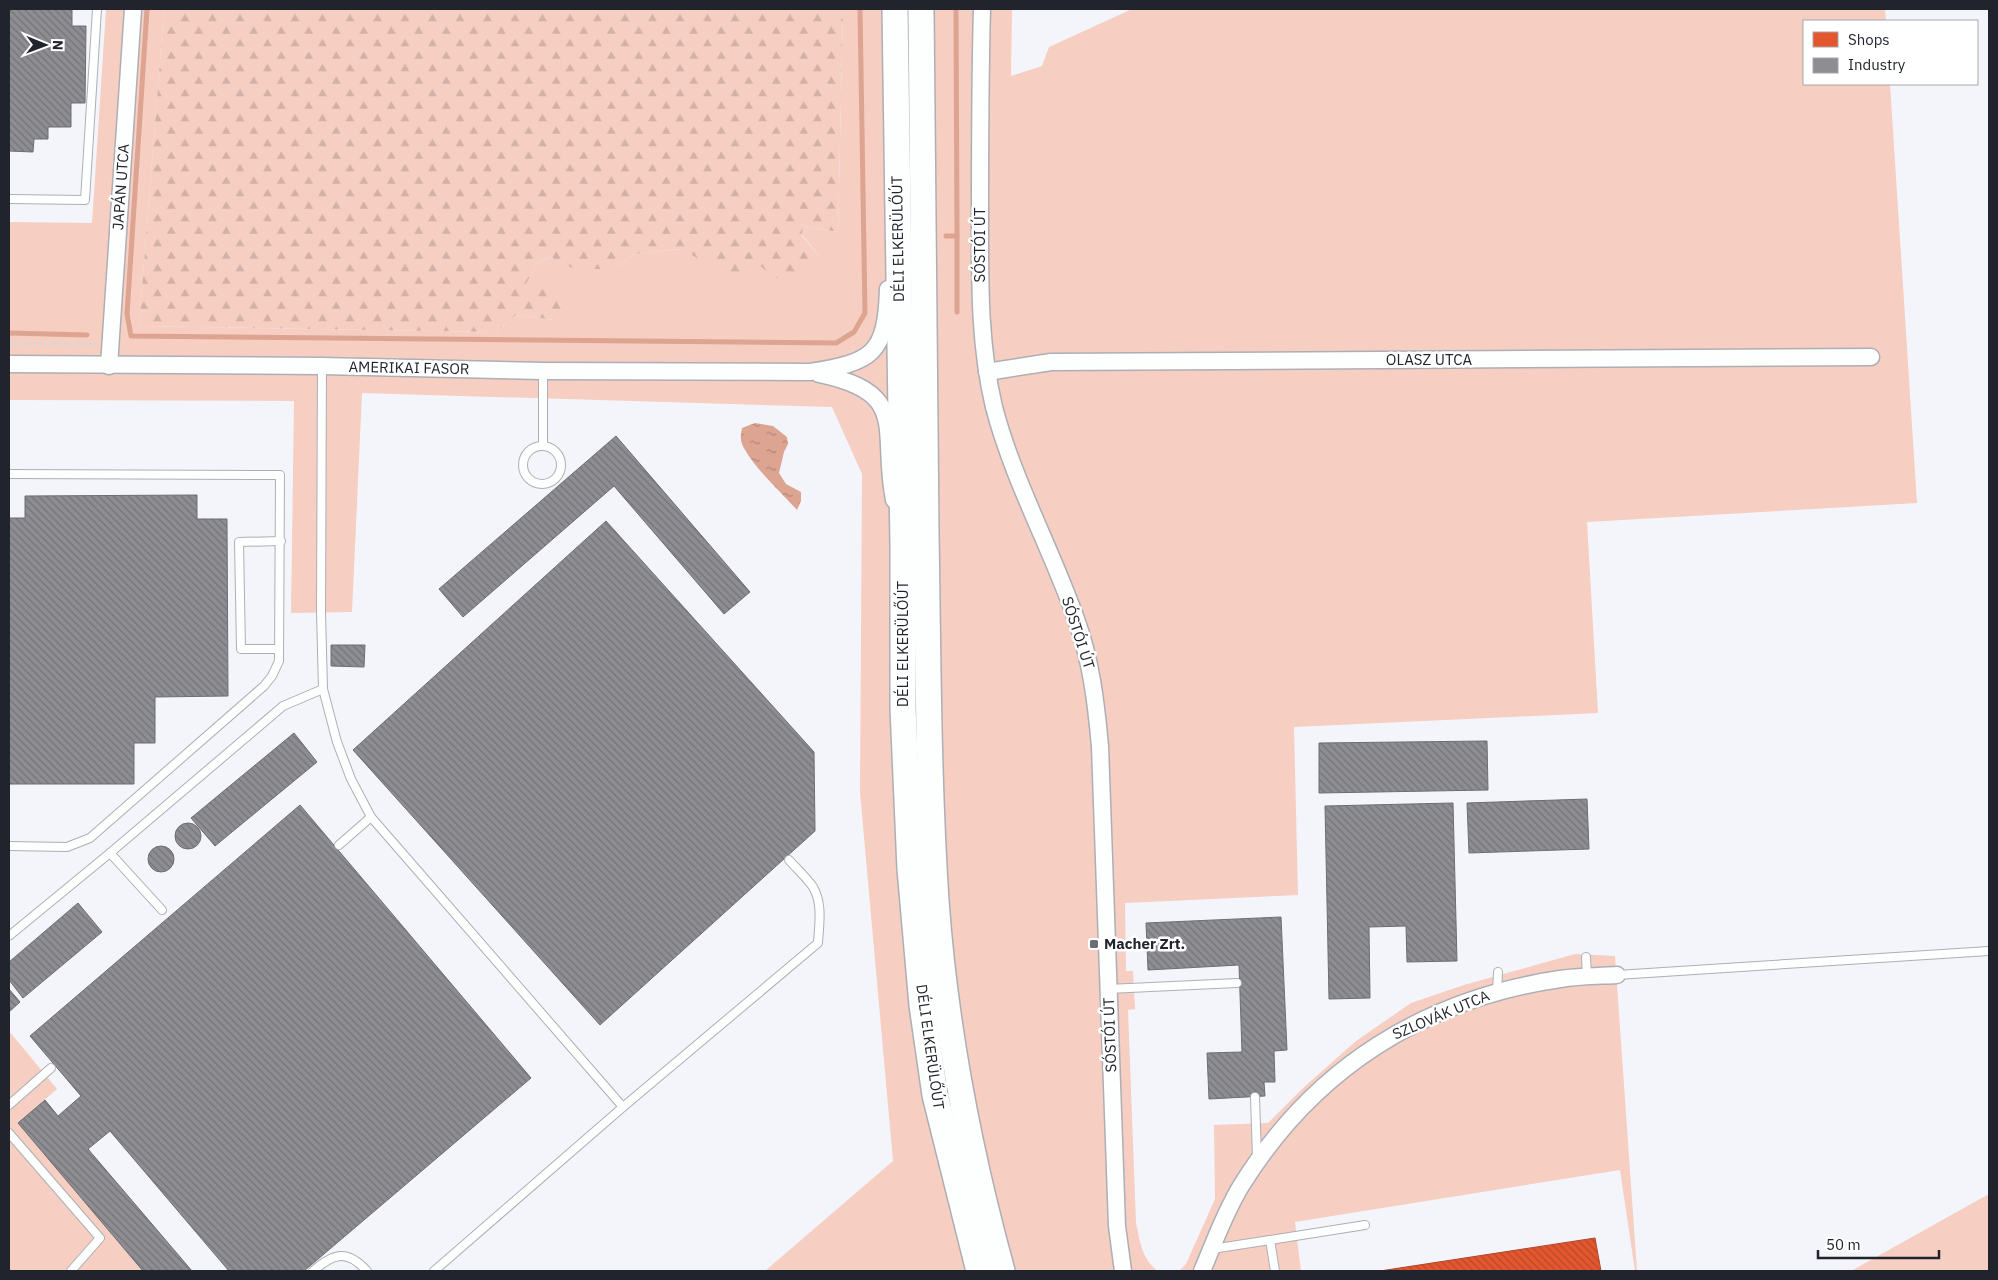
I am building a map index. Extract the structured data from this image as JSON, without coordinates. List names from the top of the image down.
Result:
{
  "streets": {
    "main road": ["DÉLI ELKERÜLŐÚT"],
    "street": [
      "JAPÁN UTCA",
      "SÓSTÓI ÚT",
      "OLASZ UTCA",
      "AMERIKAI FASOR",
      "SZLOVÁK UTCA"
    ]
  },
  "crossings": [
    ["JAPÁN UTCA", "AMERIKAI FASOR"],
    ["SÓSTÓI ÚT", "OLASZ UTCA"]
  ],
  "places": {
    "transit": ["Macher Zrt."]
  },
  "legend": ["Shops", "Industry"],
  "scale_bar": "50 m",
  "north": "right"
}
